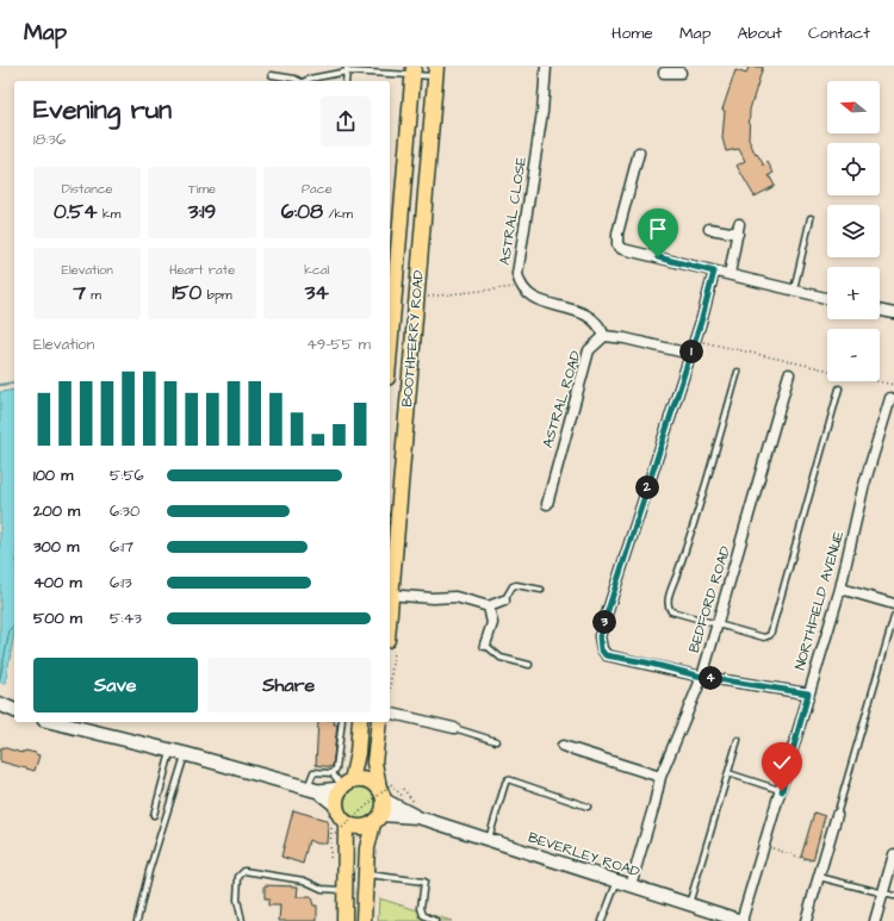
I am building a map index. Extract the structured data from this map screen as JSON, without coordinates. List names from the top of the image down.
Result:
{
  "streets": {
    "main road": ["BOOTHFERRY ROAD"],
    "street": [
      "ASTRAL CLOSE",
      "ASTRAL ROAD",
      "BEDFORD ROAD",
      "NORTHFIELD AVENUE",
      "BEVERLEY ROAD"
    ]
  },
  "crossings": [
    ["ASTRAL CLOSE", "ASTRAL ROAD"],
    ["BEDFORD ROAD", "BEVERLEY ROAD"],
    ["NORTHFIELD AVENUE", "BEVERLEY ROAD"]
  ],
  "north": "left",
  "page": {
    "header": "Map",
    "nav": [
      "Home",
      "Map",
      "About",
      "Contact"
    ],
    "map_buttons": ["+", "−"],
    "heading": ["Evening run", "18:36"],
    "stats": [
      ["Distance", "0.54 km"],
      ["Time", "3:19"],
      ["Pace", "6:08 /km"],
      ["Elevation", "7 m"],
      ["Heart rate", "150 bpm"],
      ["kcal", "34"]
    ],
    "chart": ["Elevation", "49–55 m"],
    "pins": [
      "1",
      "2",
      "3",
      "4"
    ],
    "list": [
      {
        "name": "100 m",
        "note": "5:56"
      },
      {
        "name": "200 m",
        "note": "6:30"
      },
      {
        "name": "300 m",
        "note": "6:17"
      },
      {
        "name": "400 m",
        "note": "6:13"
      },
      {
        "name": "500 m",
        "note": "5:43"
      }
    ],
    "buttons": ["Save", "Share"]
  }
}
